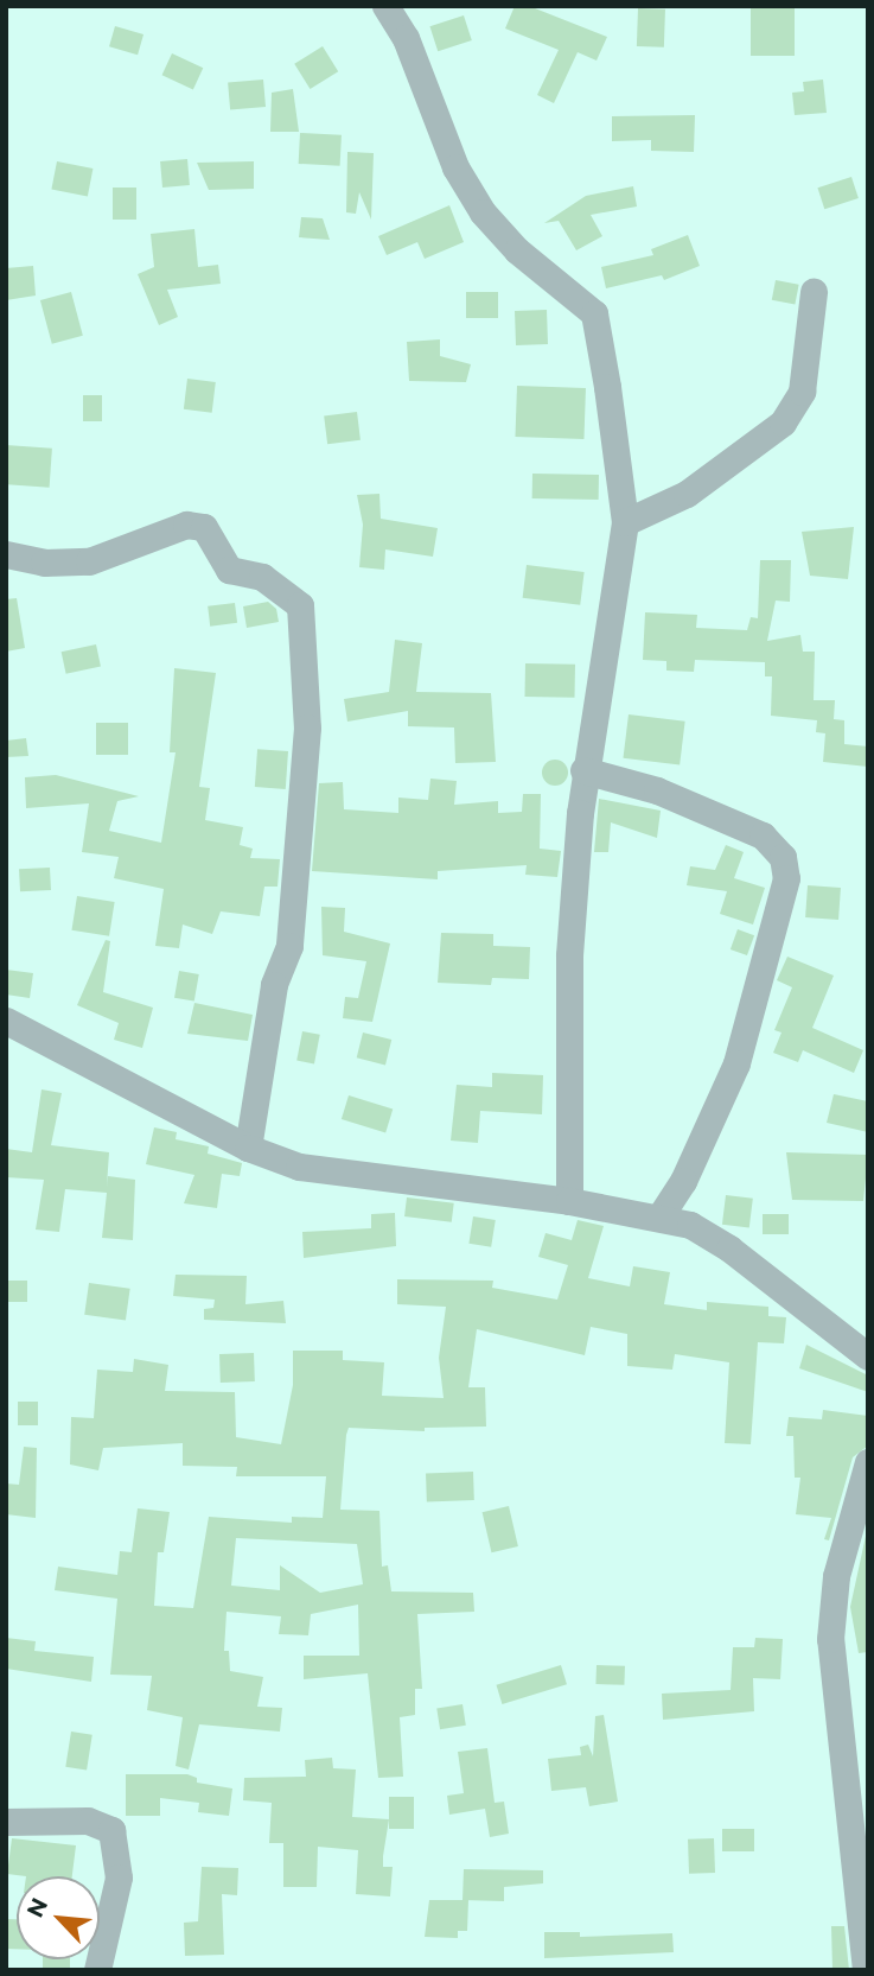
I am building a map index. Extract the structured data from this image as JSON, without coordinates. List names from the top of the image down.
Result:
{
  "north": "top left"
}
